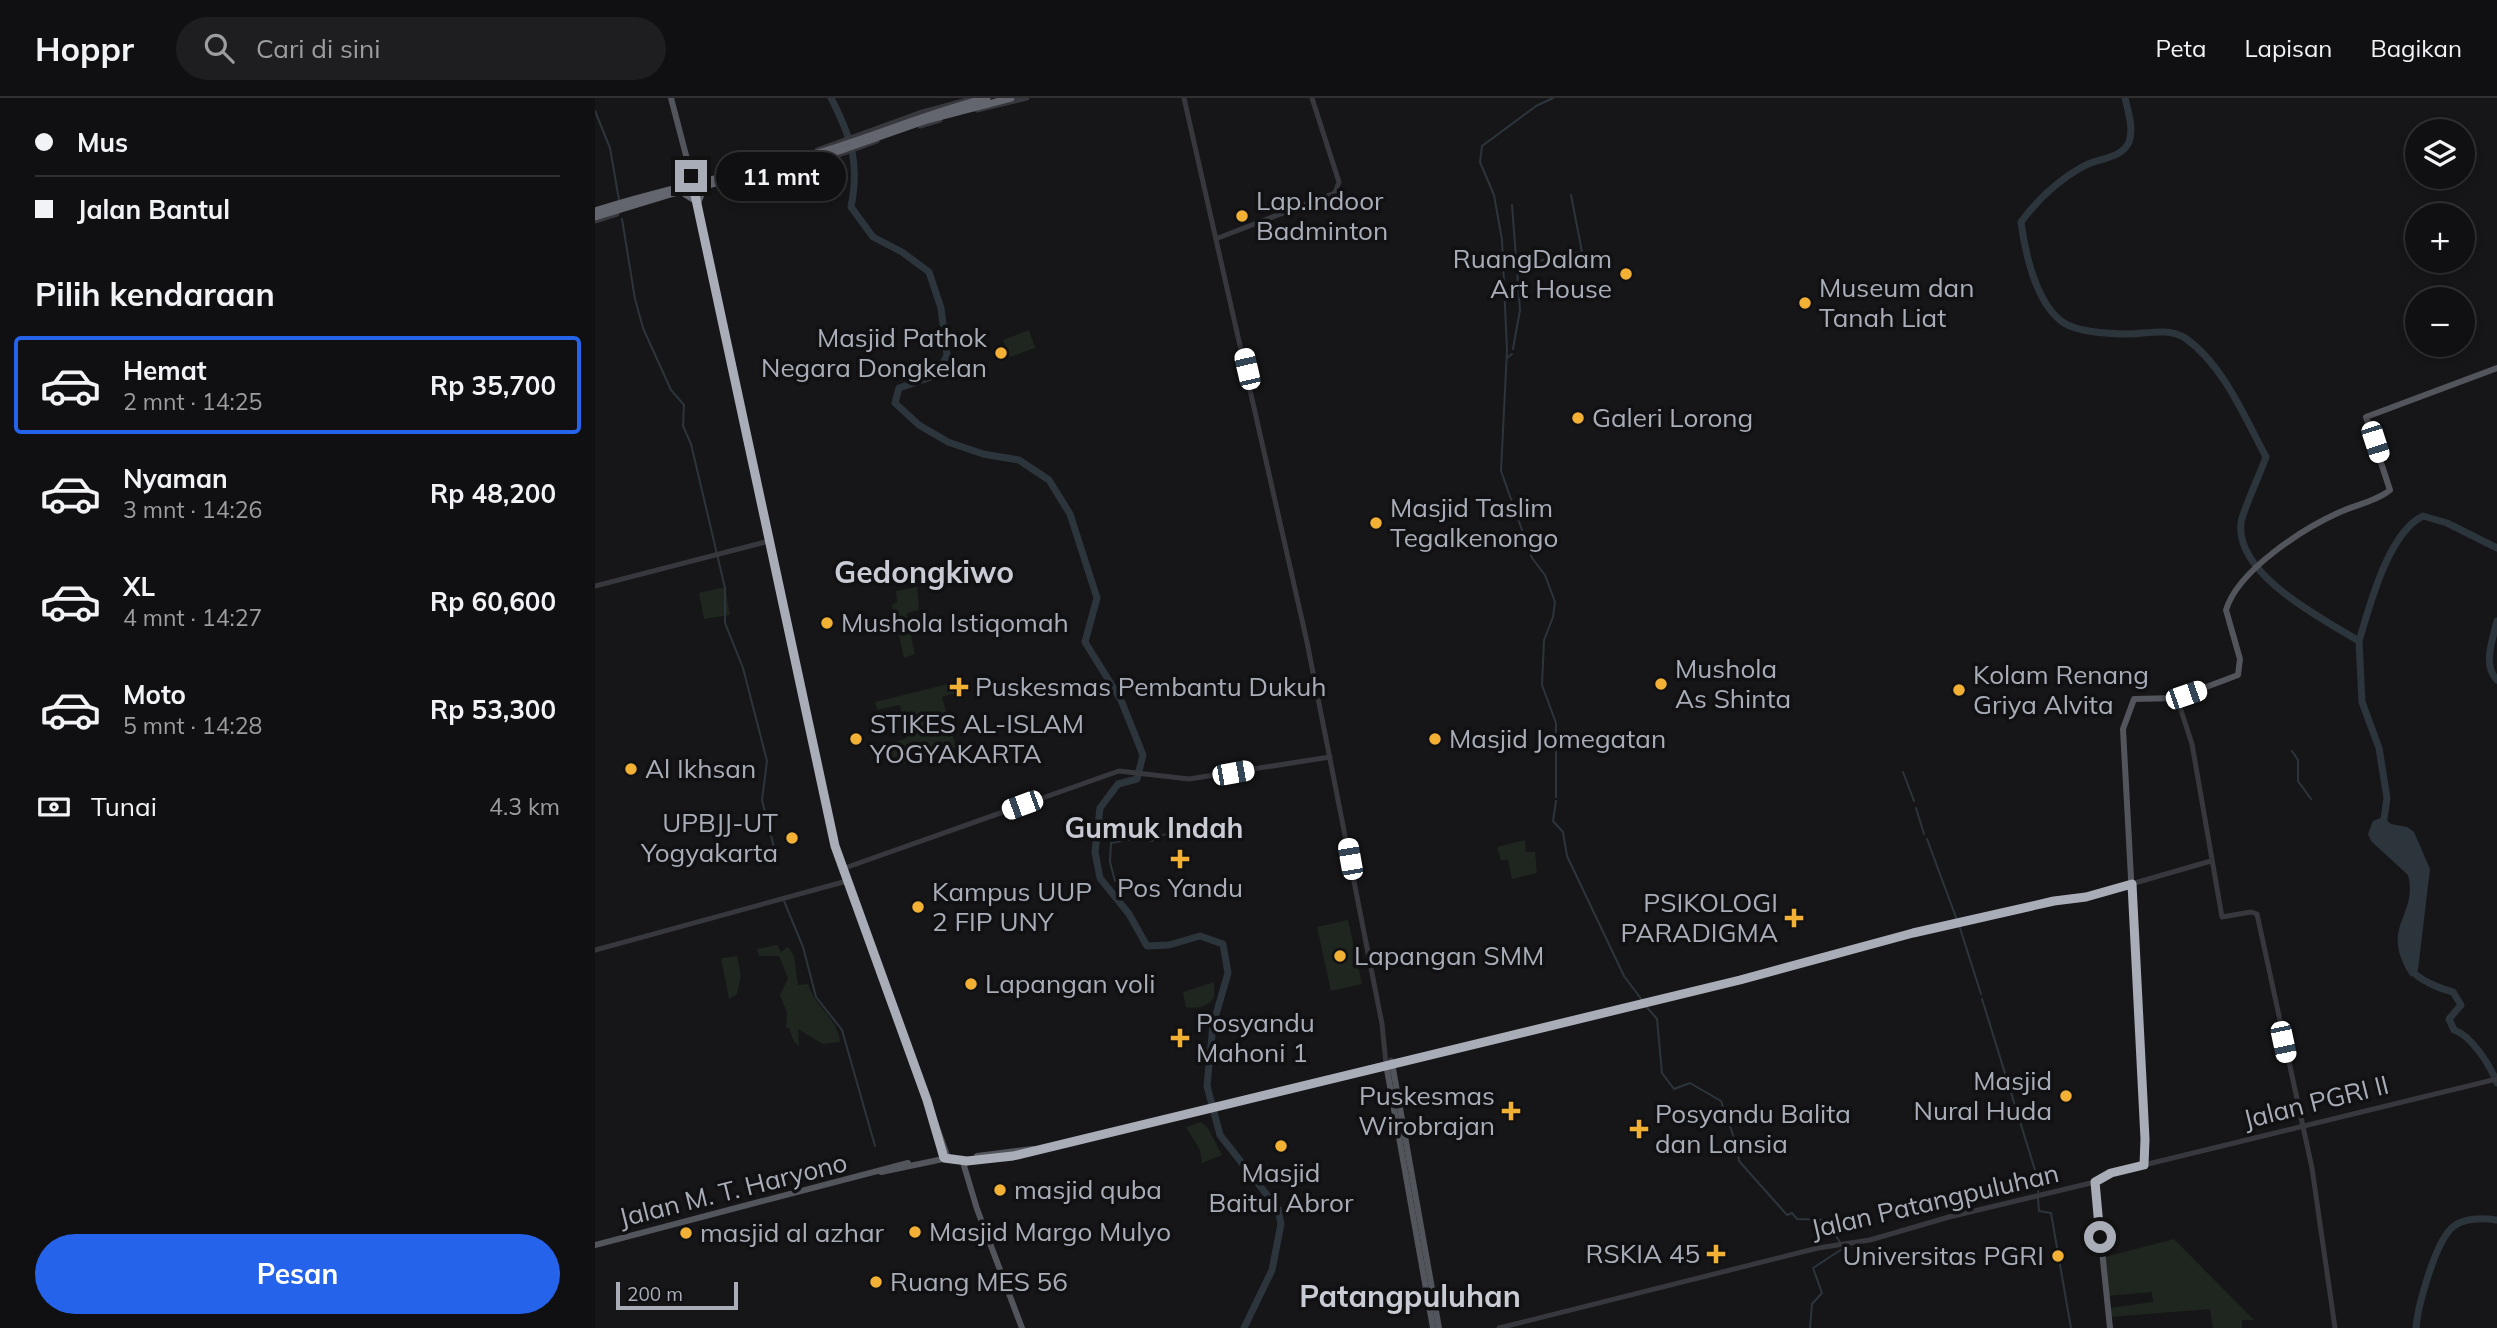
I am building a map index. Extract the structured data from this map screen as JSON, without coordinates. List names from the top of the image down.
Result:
{
  "streets": {
    "main road": ["Jalan M. T. Haryono"],
    "street": ["Jalan PGRI II", "Jalan Patangpuluhan"]
  },
  "districts": ["Gedongkiwo", "Gumuk Indah", "Patangpuluhan"],
  "places": {
    "other": [
      "Lap.Indoor Badminton",
      "RuangDalam Art House",
      "Museum dan Tanah Liat",
      "Masjid Pathok Negara Dongkelan",
      "Galeri Lorong",
      "Masjid Taslim Tegalkenongo",
      "Mushola Istiqomah",
      "Mushola As Shinta",
      "Kolam Renang Griya Alvita",
      "STIKES AL-ISLAM YOGYAKARTA",
      "Masjid Jomegatan",
      "Al Ikhsan",
      "UPBJJ-UT Yogyakarta",
      "Kampus UUP 2 FIP UNY",
      "Lapangan SMM",
      "Lapangan voli",
      "Masjid Nural Huda",
      "Masjid Baitul Abror",
      "masjid quba",
      "Masjid Margo Mulyo",
      "masjid al azhar",
      "Universitas PGRI",
      "Ruang MES 56"
    ],
    "health": [
      "Puskesmas Pembantu Dukuh",
      "Pos Yandu",
      "PSIKOLOGI PARADIGMA",
      "Posyandu Mahoni 1",
      "Puskesmas Wirobrajan",
      "Posyandu Balita dan Lansia",
      "RSKIA 45"
    ]
  },
  "scale_bar": "200 m",
  "page": {
    "header": "Hoppr",
    "search": "Cari di sini",
    "nav": ["Peta", "Lapisan", "Bagikan"],
    "banner": ["Mus", "Jalan Bantul"],
    "map_buttons": ["+", "−"],
    "bubble": "11 mnt",
    "heading": "Pilih kendaraan",
    "list": [
      {
        "name": "Hemat",
        "note": "2 mnt · 14:25",
        "value": "Rp 35,700"
      },
      {
        "name": "Nyaman",
        "note": "3 mnt · 14:26",
        "value": "Rp 48,200"
      },
      {
        "name": "XL",
        "note": "4 mnt · 14:27",
        "value": "Rp 60,600"
      },
      {
        "name": "Moto",
        "note": "5 mnt · 14:28",
        "value": "Rp 53,300"
      }
    ],
    "pay": ["Tunai", "4.3 km"],
    "buttons": "Pesan",
    "scale": "200 m"
  }
}
